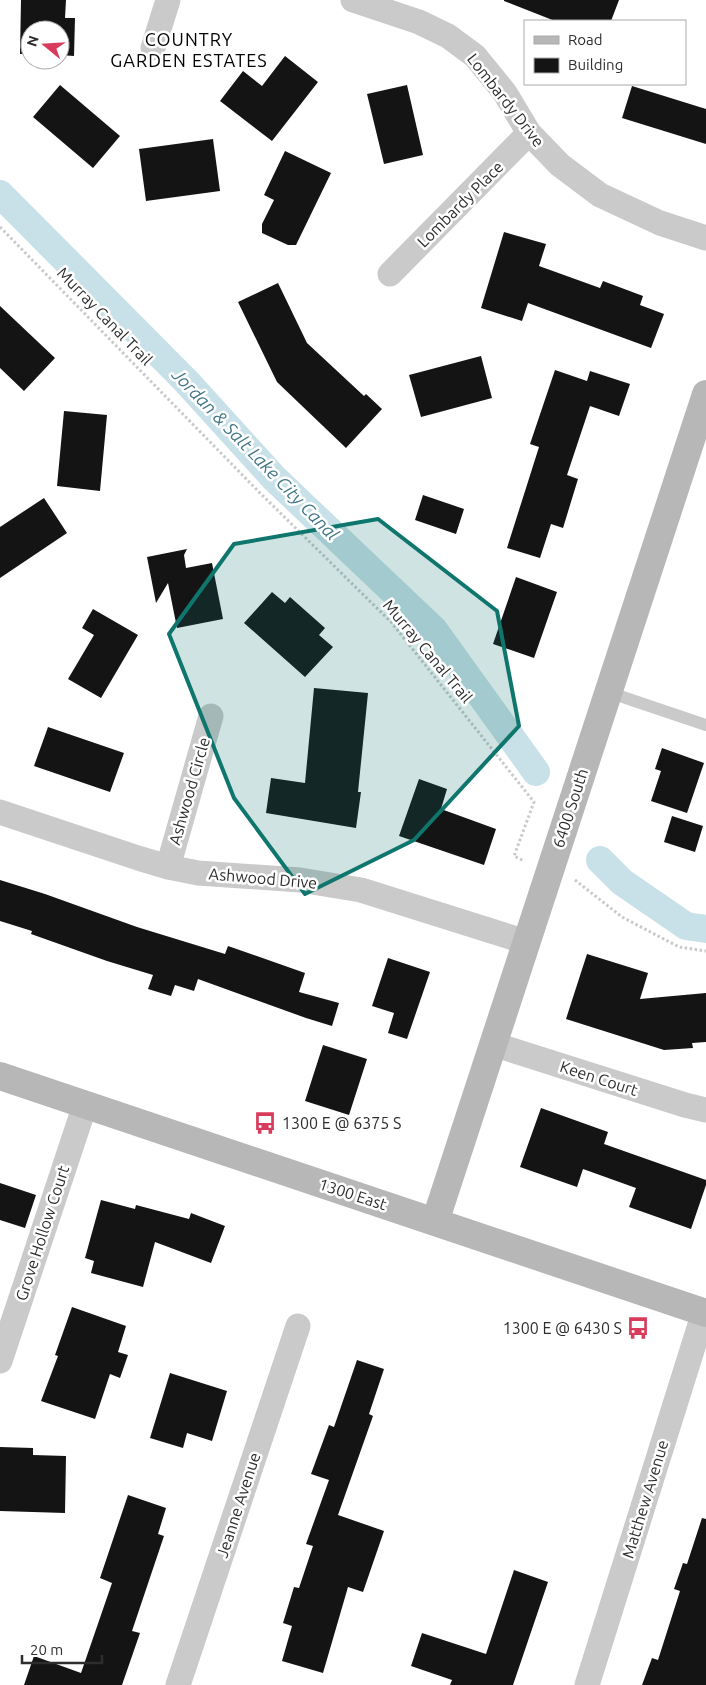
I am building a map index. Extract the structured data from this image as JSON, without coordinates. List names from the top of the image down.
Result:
{
  "streets": {
    "street": [
      "Lombardy Drive",
      "Lombardy Place",
      "Ashwood Circle",
      "6400 South",
      "Ashwood Drive",
      "Keen Court",
      "1300 East",
      "Grove Hollow Court",
      "Matthew Avenue",
      "Jeanne Avenue"
    ],
    "path": ["Murray Canal Trail"]
  },
  "crossings": [
    ["Lombardy Drive", "Lombardy Place"],
    ["Ashwood Circle", "Ashwood Drive"],
    ["6400 South", "Ashwood Drive"],
    ["6400 South", "Keen Court"],
    ["6400 South", "1300 East"],
    ["1300 East", "Grove Hollow Court"],
    ["1300 East", "Matthew Avenue"]
  ],
  "districts": ["COUNTRY GARDEN ESTATES"],
  "water": ["Jordan & Salt Lake City Canal"],
  "places": {
    "bus stop": ["1300 E @ 6375 S", "1300 E @ 6430 S"]
  },
  "legend": ["Road", "Building"],
  "scale_bar": "20 m",
  "north": "left"
}
